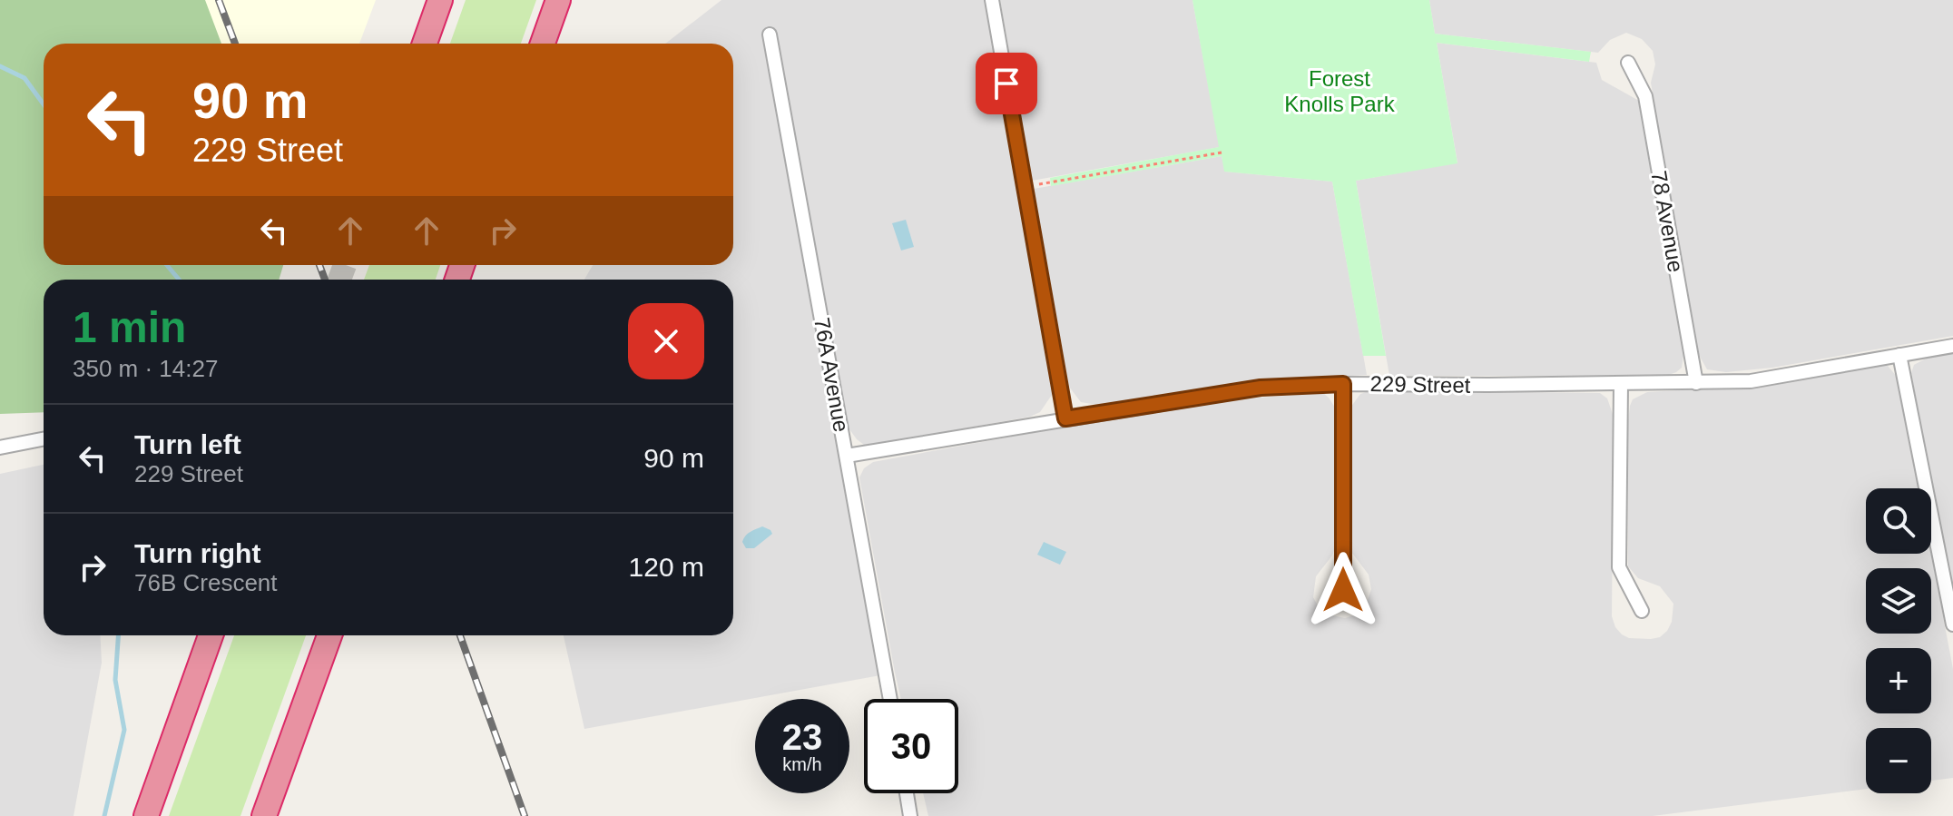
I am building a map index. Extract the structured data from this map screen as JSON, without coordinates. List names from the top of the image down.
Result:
{
  "streets": {
    "street": ["78 Avenue", "76A Avenue", "229 Street"]
  },
  "crossings": [
    ["78 Avenue", "229 Street"],
    ["76A Avenue", "229 Street"]
  ],
  "parks": ["Forest Knolls Park"],
  "page": {
    "turn": ["90 m", "229 Street"],
    "heading": ["1 min", "350 m · 14:27"],
    "list": [
      {
        "name": "Turn left",
        "note": "229 Street",
        "value": "90 m"
      },
      {
        "name": "Turn right",
        "note": "76B Crescent",
        "value": "120 m"
      }
    ],
    "map_buttons": ["+", "−"],
    "speed": "23 km/h",
    "limit": "30"
  }
}
